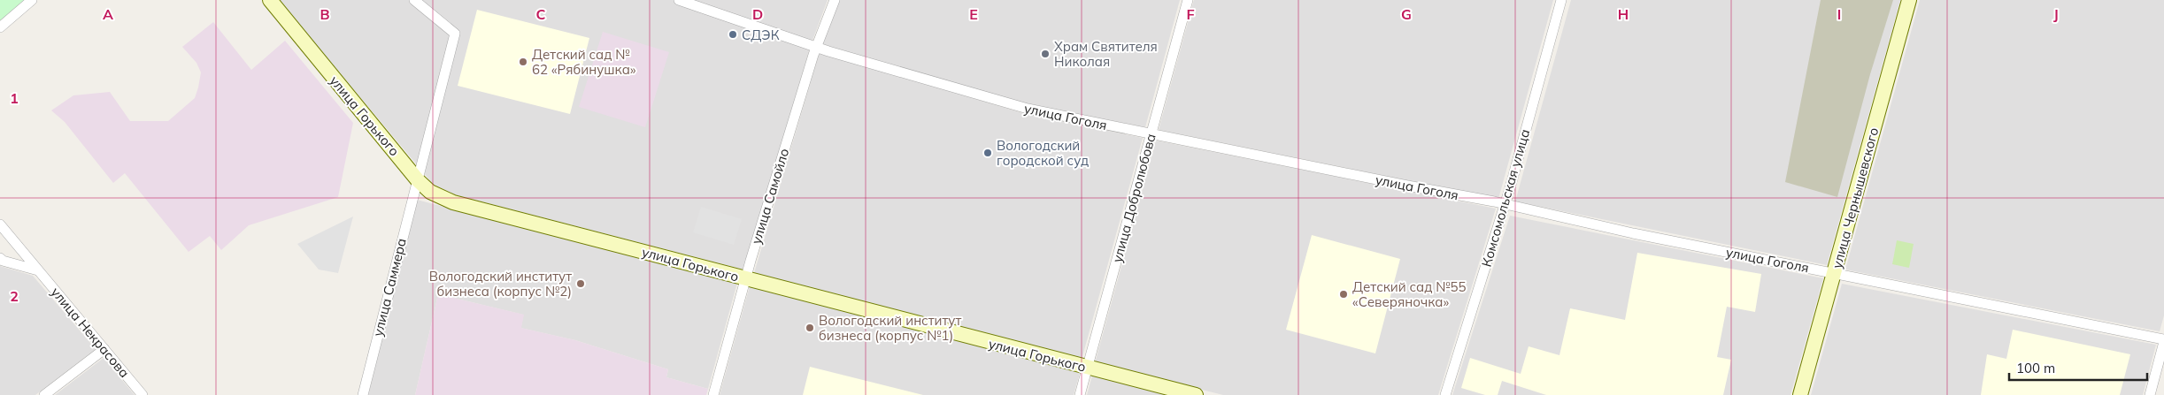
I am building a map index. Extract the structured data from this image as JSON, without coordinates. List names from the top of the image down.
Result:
{
  "streets": {
    "street": [
      "улица Горького",
      "улица Гоголя",
      "улица Самойло",
      "улица Добролюбова",
      "Комсомольская улица",
      "улица Чернышевского",
      "улица Саммера",
      "улица Некрасова"
    ]
  },
  "crossings": [
    ["улица Горького", "улица Самойло"],
    ["улица Горького", "улица Добролюбова"],
    ["улица Горького", "улица Саммера"],
    ["улица Гоголя", "улица Самойло"],
    ["улица Гоголя", "улица Добролюбова"],
    ["улица Гоголя", "Комсомольская улица"],
    ["улица Гоголя", "улица Чернышевского"]
  ],
  "places": [
    "СДЭК",
    "Храм Святителя Николая",
    "Детский сад № 62 «Рябинушка»",
    "Вологодский городской суд",
    "Вологодский институт бизнеса (корпус №2)",
    "Детский сад №55 «Северяночка»",
    "Вологодский институт бизнеса (корпус №1)"
  ],
  "scale_bar": "100 m",
  "grid": {
    "columns": [
      "A",
      "B",
      "C",
      "D",
      "E",
      "F",
      "G",
      "H",
      "I",
      "J"
    ],
    "rows": ["1", "2"]
  }
}
